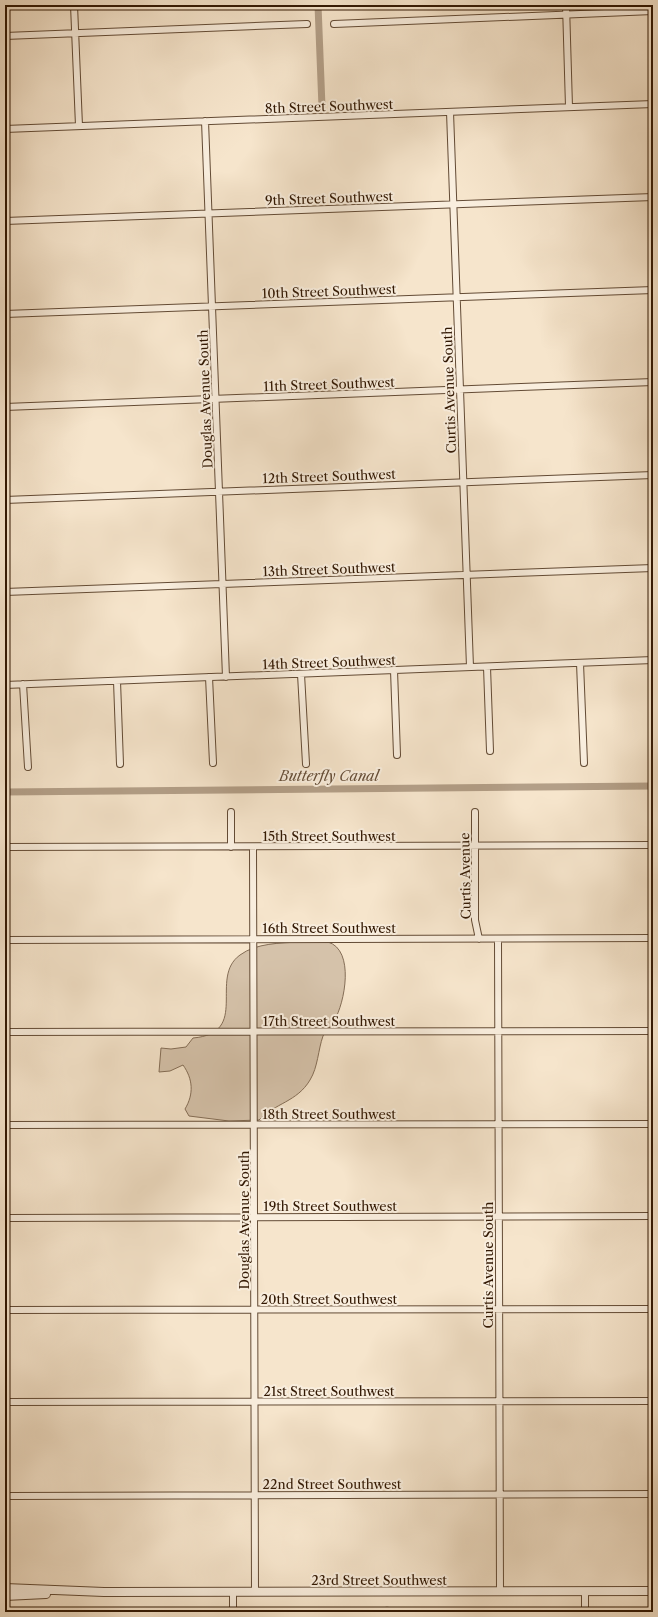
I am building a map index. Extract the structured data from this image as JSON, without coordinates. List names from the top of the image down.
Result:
{
  "streets": {
    "street": [
      "8th Street Southwest",
      "9th Street Southwest",
      "10th Street Southwest",
      "11th Street Southwest",
      "Curtis Avenue South",
      "Douglas Avenue South",
      "12th Street Southwest",
      "13th Street Southwest",
      "14th Street Southwest",
      "15th Street Southwest",
      "Curtis Avenue",
      "16th Street Southwest",
      "17th Street Southwest",
      "18th Street Southwest",
      "19th Street Southwest",
      "20th Street Southwest",
      "21st Street Southwest",
      "22nd Street Southwest",
      "23rd Street Southwest"
    ]
  },
  "crossings": [
    ["8th Street Southwest", "Curtis Avenue South"],
    ["8th Street Southwest", "Douglas Avenue South"],
    ["9th Street Southwest", "Curtis Avenue South"],
    ["9th Street Southwest", "Douglas Avenue South"],
    ["10th Street Southwest", "Curtis Avenue South"],
    ["10th Street Southwest", "Douglas Avenue South"],
    ["11th Street Southwest", "Curtis Avenue South"],
    ["11th Street Southwest", "Douglas Avenue South"],
    ["Curtis Avenue South", "12th Street Southwest"],
    ["Curtis Avenue South", "13th Street Southwest"],
    ["Curtis Avenue South", "14th Street Southwest"],
    ["Curtis Avenue South", "16th Street Southwest"],
    ["Curtis Avenue South", "17th Street Southwest"],
    ["Curtis Avenue South", "18th Street Southwest"],
    ["Curtis Avenue South", "19th Street Southwest"],
    ["Curtis Avenue South", "20th Street Southwest"],
    ["Curtis Avenue South", "21st Street Southwest"],
    ["Curtis Avenue South", "22nd Street Southwest"],
    ["Curtis Avenue South", "23rd Street Southwest"],
    ["Douglas Avenue South", "12th Street Southwest"],
    ["Douglas Avenue South", "13th Street Southwest"],
    ["Douglas Avenue South", "14th Street Southwest"],
    ["Douglas Avenue South", "15th Street Southwest"],
    ["Douglas Avenue South", "16th Street Southwest"],
    ["Douglas Avenue South", "17th Street Southwest"],
    ["Douglas Avenue South", "18th Street Southwest"],
    ["Douglas Avenue South", "19th Street Southwest"],
    ["Douglas Avenue South", "20th Street Southwest"],
    ["Douglas Avenue South", "21st Street Southwest"],
    ["Douglas Avenue South", "22nd Street Southwest"],
    ["Douglas Avenue South", "23rd Street Southwest"],
    ["15th Street Southwest", "Curtis Avenue"],
    ["Curtis Avenue", "16th Street Southwest"]
  ],
  "water": ["Butterfly Canal"]
}
